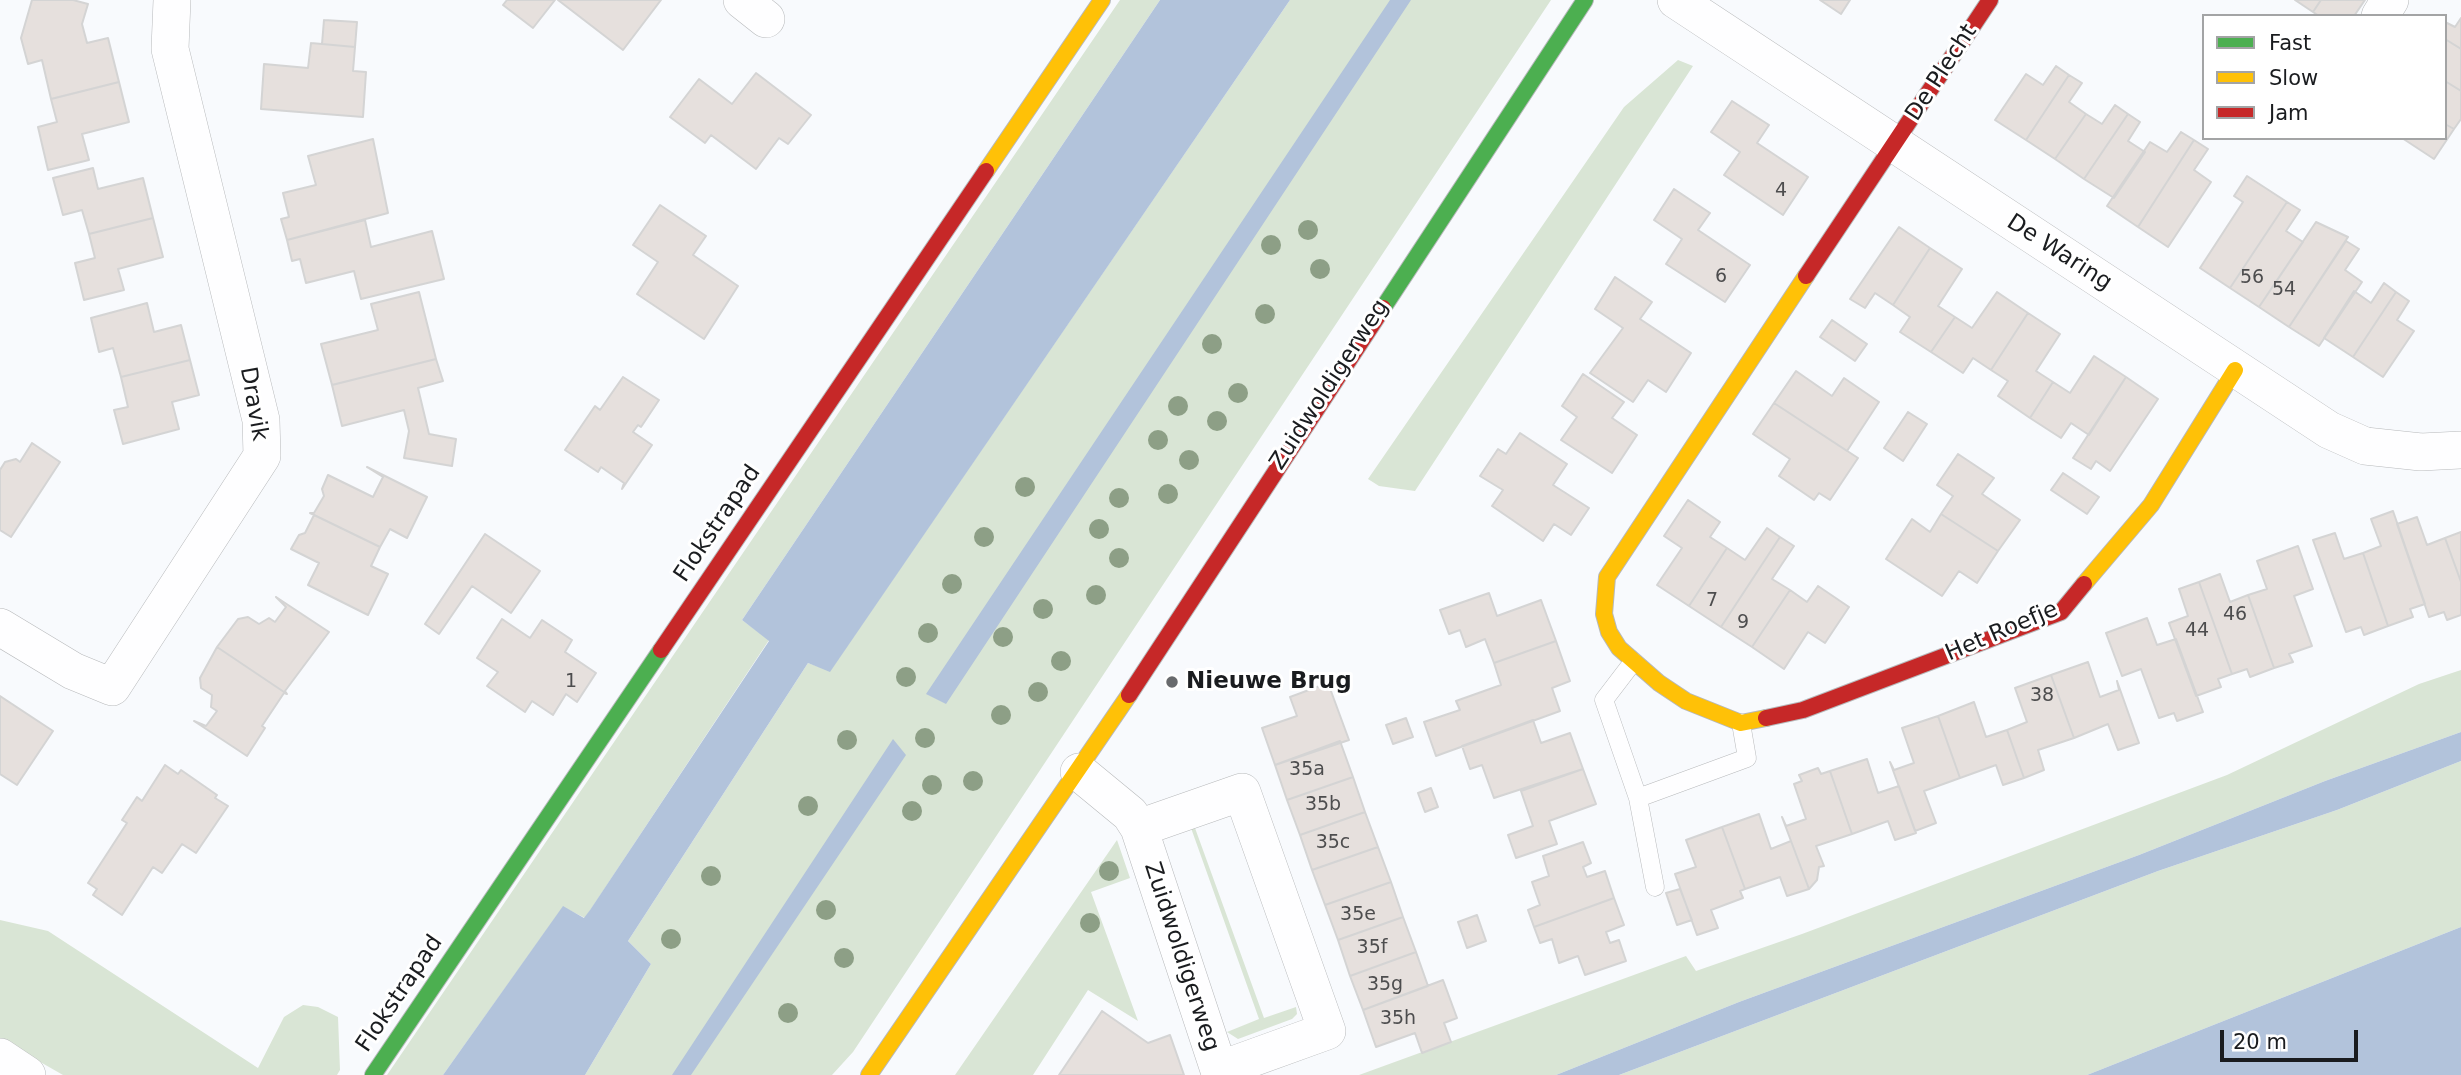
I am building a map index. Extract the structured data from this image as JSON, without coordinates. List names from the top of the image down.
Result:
{
  "streets": {
    "street": [
      "De Plecht",
      "De Waring",
      "Zuidwoldigerweg",
      "Dravik",
      "Flokstrapad",
      "Het Roefje"
    ]
  },
  "crossings": [
    ["De Plecht", "De Waring"],
    ["De Waring", "Het Roefje"]
  ],
  "places": ["Nieuwe Brug"],
  "house_numbers": [
    "4",
    "6",
    "56",
    "54",
    "7",
    "46",
    "9",
    "44",
    "1",
    "38",
    "35a",
    "35b",
    "35c",
    "35e",
    "35f",
    "35g",
    "35h"
  ],
  "legend": ["Fast", "Slow", "Jam"],
  "scale_bar": "20 m"
}
